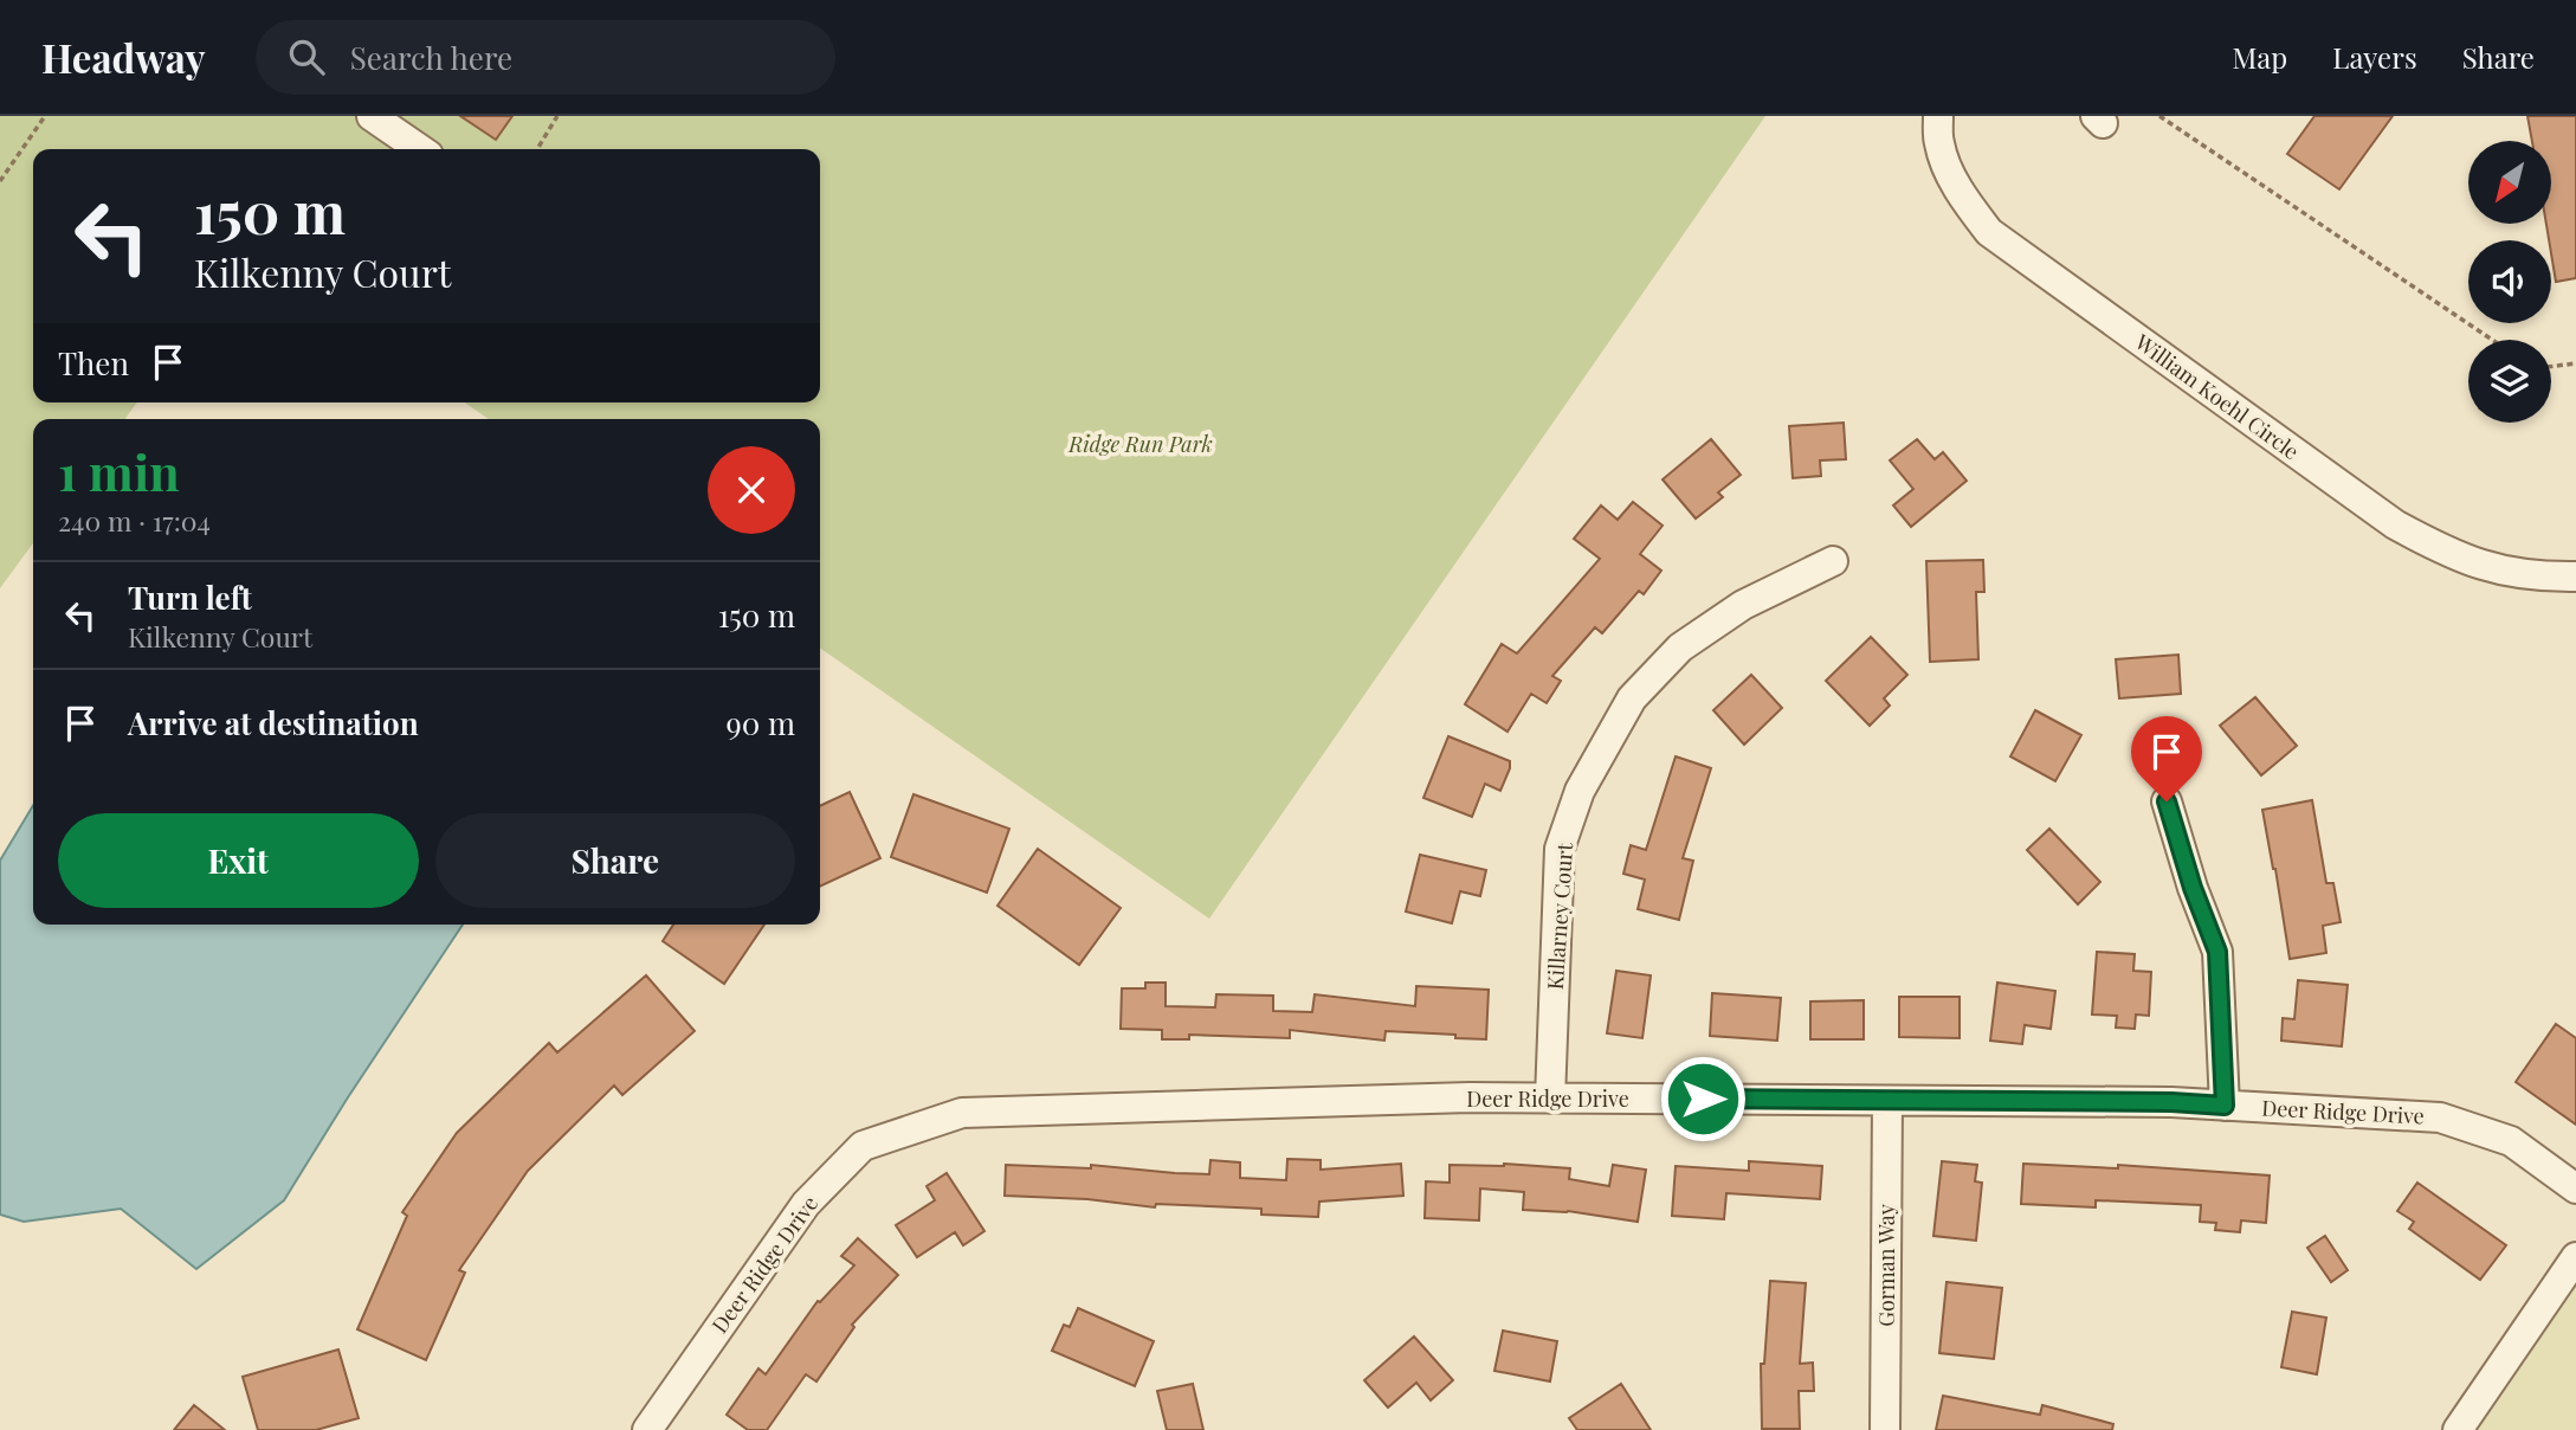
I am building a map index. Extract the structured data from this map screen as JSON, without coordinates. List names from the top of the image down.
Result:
{
  "streets": {
    "street": [
      "William Koehl Circle",
      "Killarney Court",
      "Deer Ridge Drive",
      "Gorman Way"
    ]
  },
  "crossings": [
    ["Killarney Court", "Deer Ridge Drive"],
    ["Deer Ridge Drive", "Gorman Way"]
  ],
  "parks": ["Ridge Run Park"],
  "north": "bottom left",
  "page": {
    "header": "Headway",
    "search": "Search here",
    "nav": ["Map", "Layers", "Share"],
    "turn": ["150 m", "Kilkenny Court"],
    "then": "Then",
    "heading": ["1 min", "240 m · 17:04"],
    "list": [
      {
        "name": "Turn left",
        "note": "Kilkenny Court",
        "value": "150 m"
      },
      {
        "name": "Arrive at destination",
        "value": "90 m"
      }
    ],
    "buttons": ["Exit", "Share"]
  }
}
